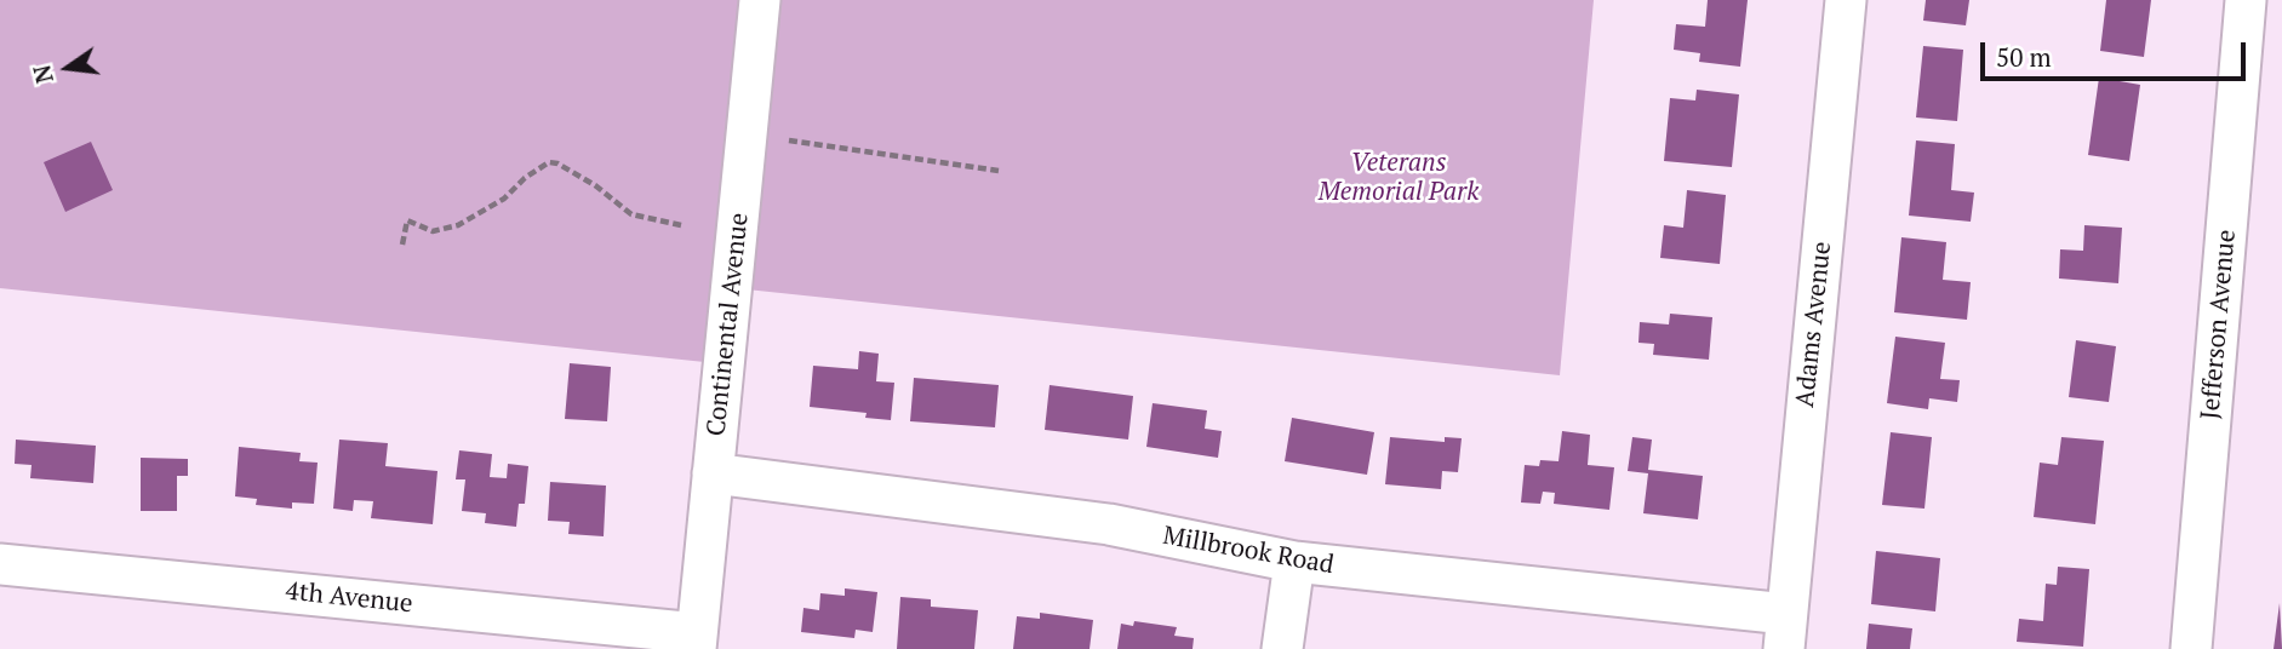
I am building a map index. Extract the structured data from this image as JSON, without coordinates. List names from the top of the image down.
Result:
{
  "streets": {
    "street": [
      "Continental Avenue",
      "Adams Avenue",
      "Jefferson Avenue",
      "Millbrook Road",
      "4th Avenue"
    ]
  },
  "crossings": [
    ["Continental Avenue", "Millbrook Road"],
    ["Continental Avenue", "4th Avenue"],
    ["Adams Avenue", "Millbrook Road"]
  ],
  "parks": ["Veterans Memorial Park"],
  "scale_bar": "50 m",
  "north": "left"
}
